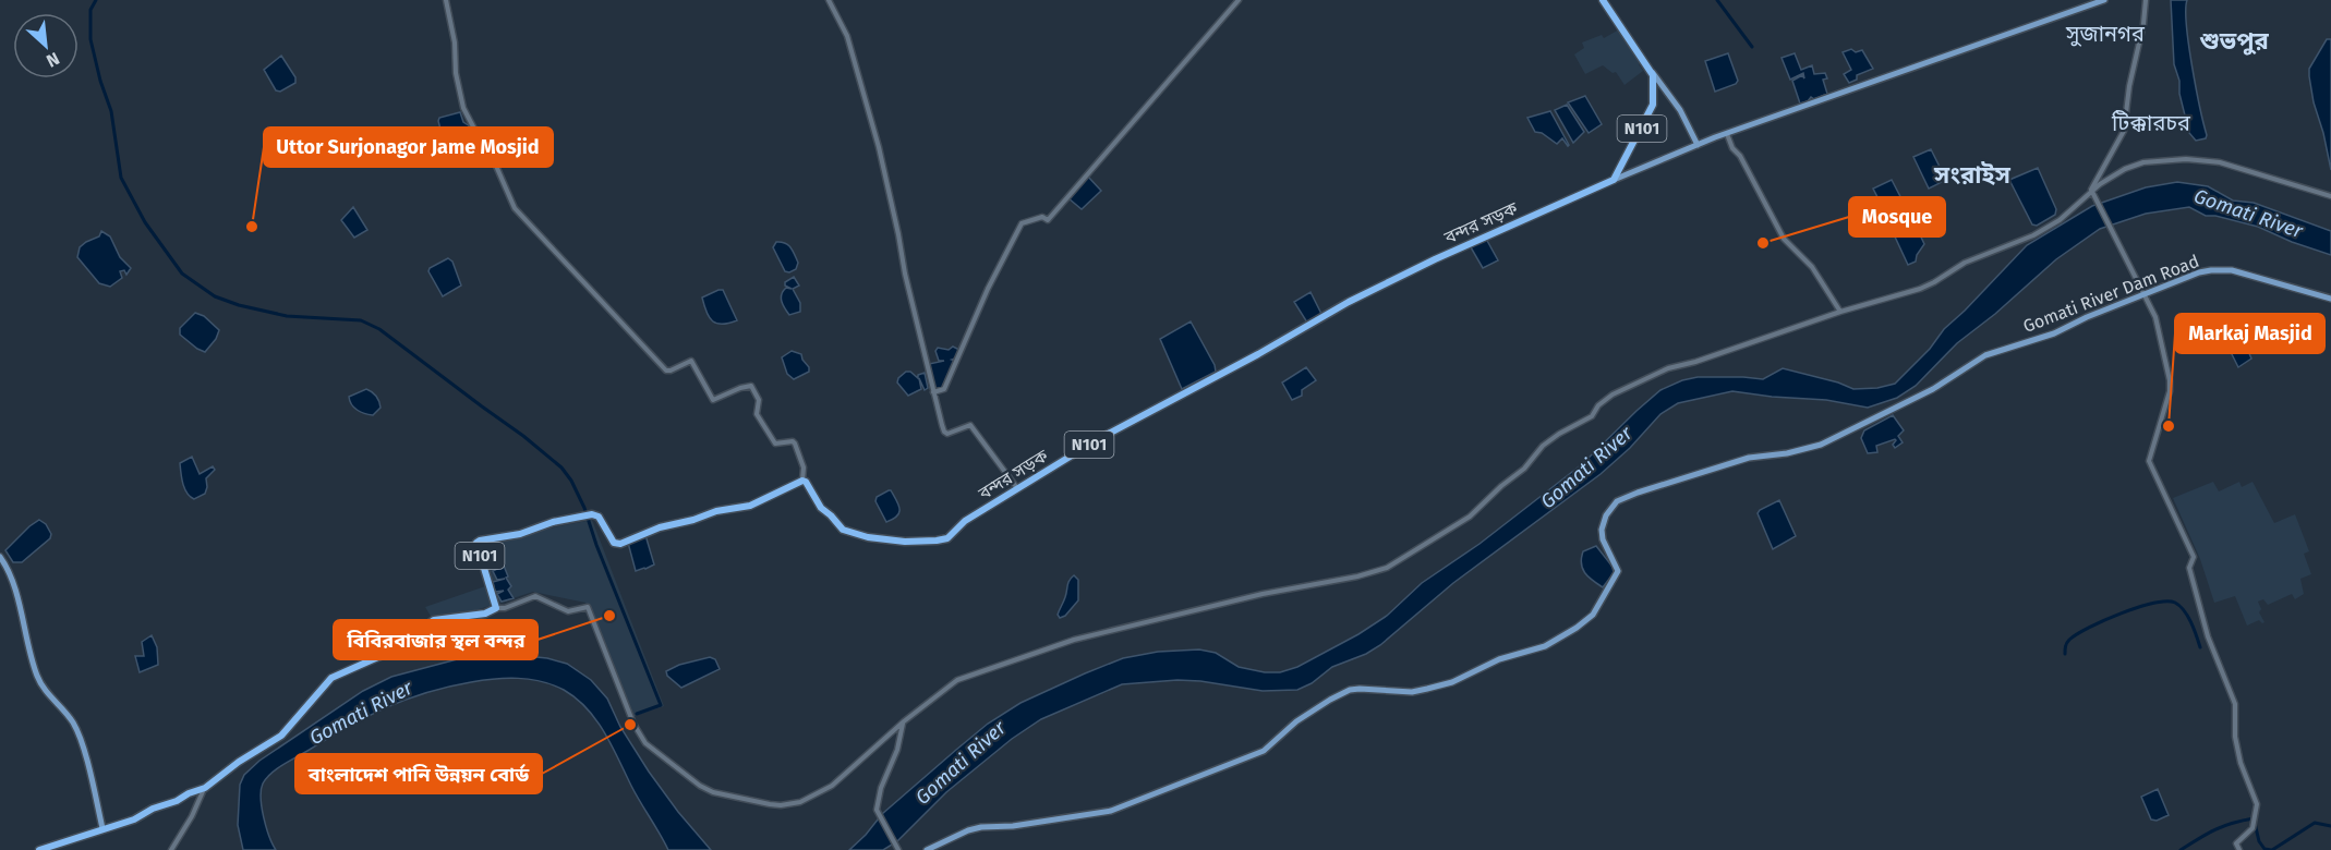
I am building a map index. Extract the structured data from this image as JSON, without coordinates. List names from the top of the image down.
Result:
{
  "streets": {
    "highway": ["N101", "বন্দর সড়ক"],
    "main road": ["Gomati River Dam Road"]
  },
  "crossings": [
    ["N101", "বন্দর সড়ক"]
  ],
  "districts": [
    "সুজানগর",
    "শুভপুর",
    "টিক্কারচর",
    "সংরাইস"
  ],
  "water": ["Gomati River"],
  "places": [
    "Uttor Surjonagor Jame Mosjid",
    "Mosque",
    "Markaj Masjid",
    "বিবিরবাজার স্থল বন্দর",
    "বাংলাদেশ পানি উন্নয়ন বোর্ড"
  ],
  "north": "bottom right"
}
